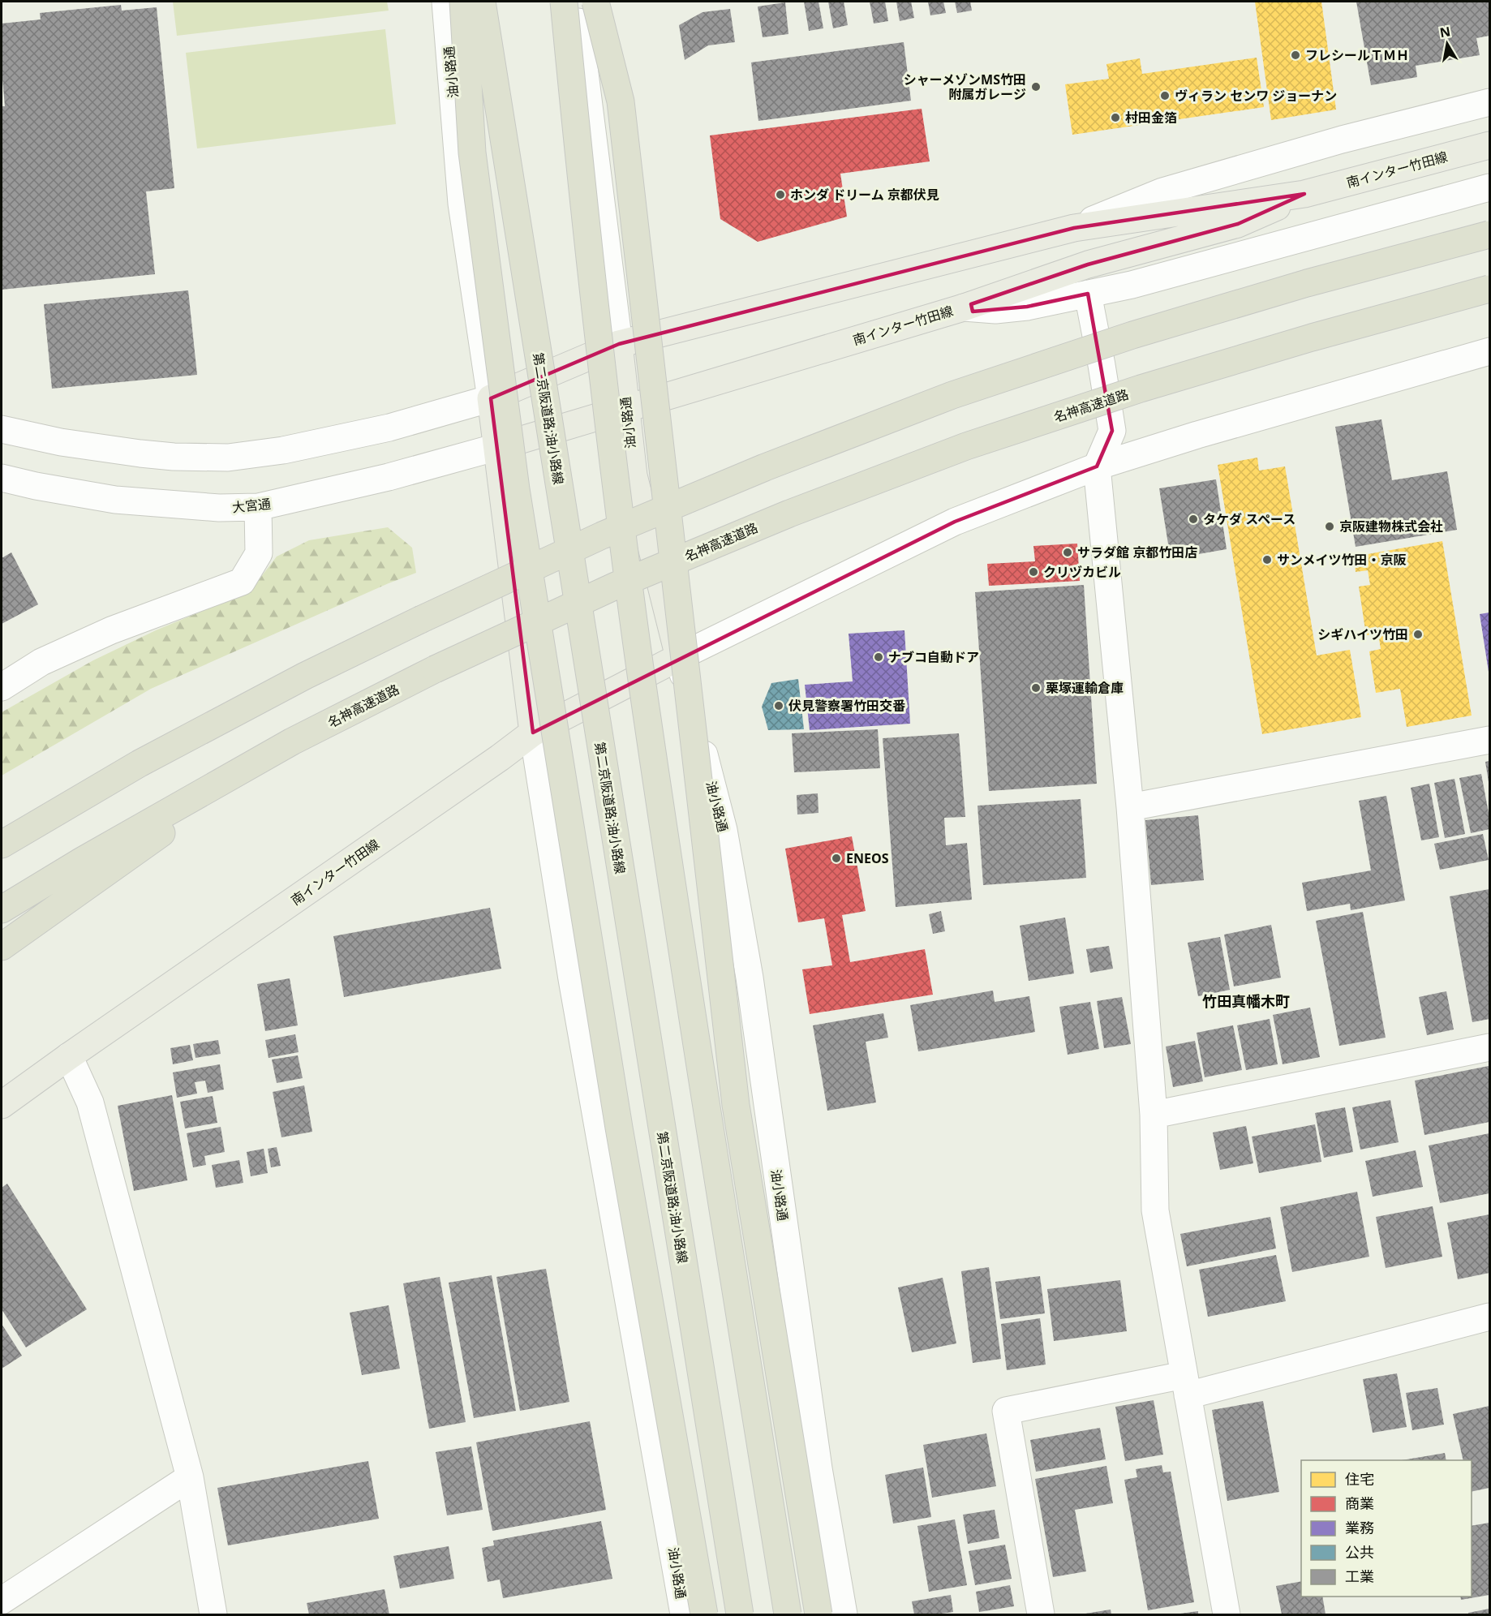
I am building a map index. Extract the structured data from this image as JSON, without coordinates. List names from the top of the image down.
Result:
{
  "streets": {
    "highway": ["名神高速道路", "第二京阪道路;油小路線"],
    "main road": ["油小路通", "南インター竹田線"],
    "street": ["大宮通"]
  },
  "crossings": [
    ["油小路通", "南インター竹田線"],
    ["油小路通", "大宮通"],
    ["南インター竹田線", "大宮通"]
  ],
  "districts": ["竹田真幡木町"],
  "places": [
    "フレシールＴＭＨ",
    "シャーメゾンMS竹田 附属ガレージ",
    "ヴィラン センワ ジョーナン",
    "村田金箔",
    "ホンダ ドリーム 京都伏見",
    "タケダ スペース",
    "京阪建物株式会社",
    "サラダ館 京都竹田店",
    "サンメイツ竹田・京阪",
    "クリヅカビル",
    "シギハイツ竹田",
    "ナブコ自動ドア",
    "栗塚運輸倉庫",
    "伏見警察署竹田交番",
    "ENEOS"
  ],
  "legend": [
    "住宅",
    "商業",
    "業務",
    "公共",
    "工業"
  ],
  "north": "top"
}
